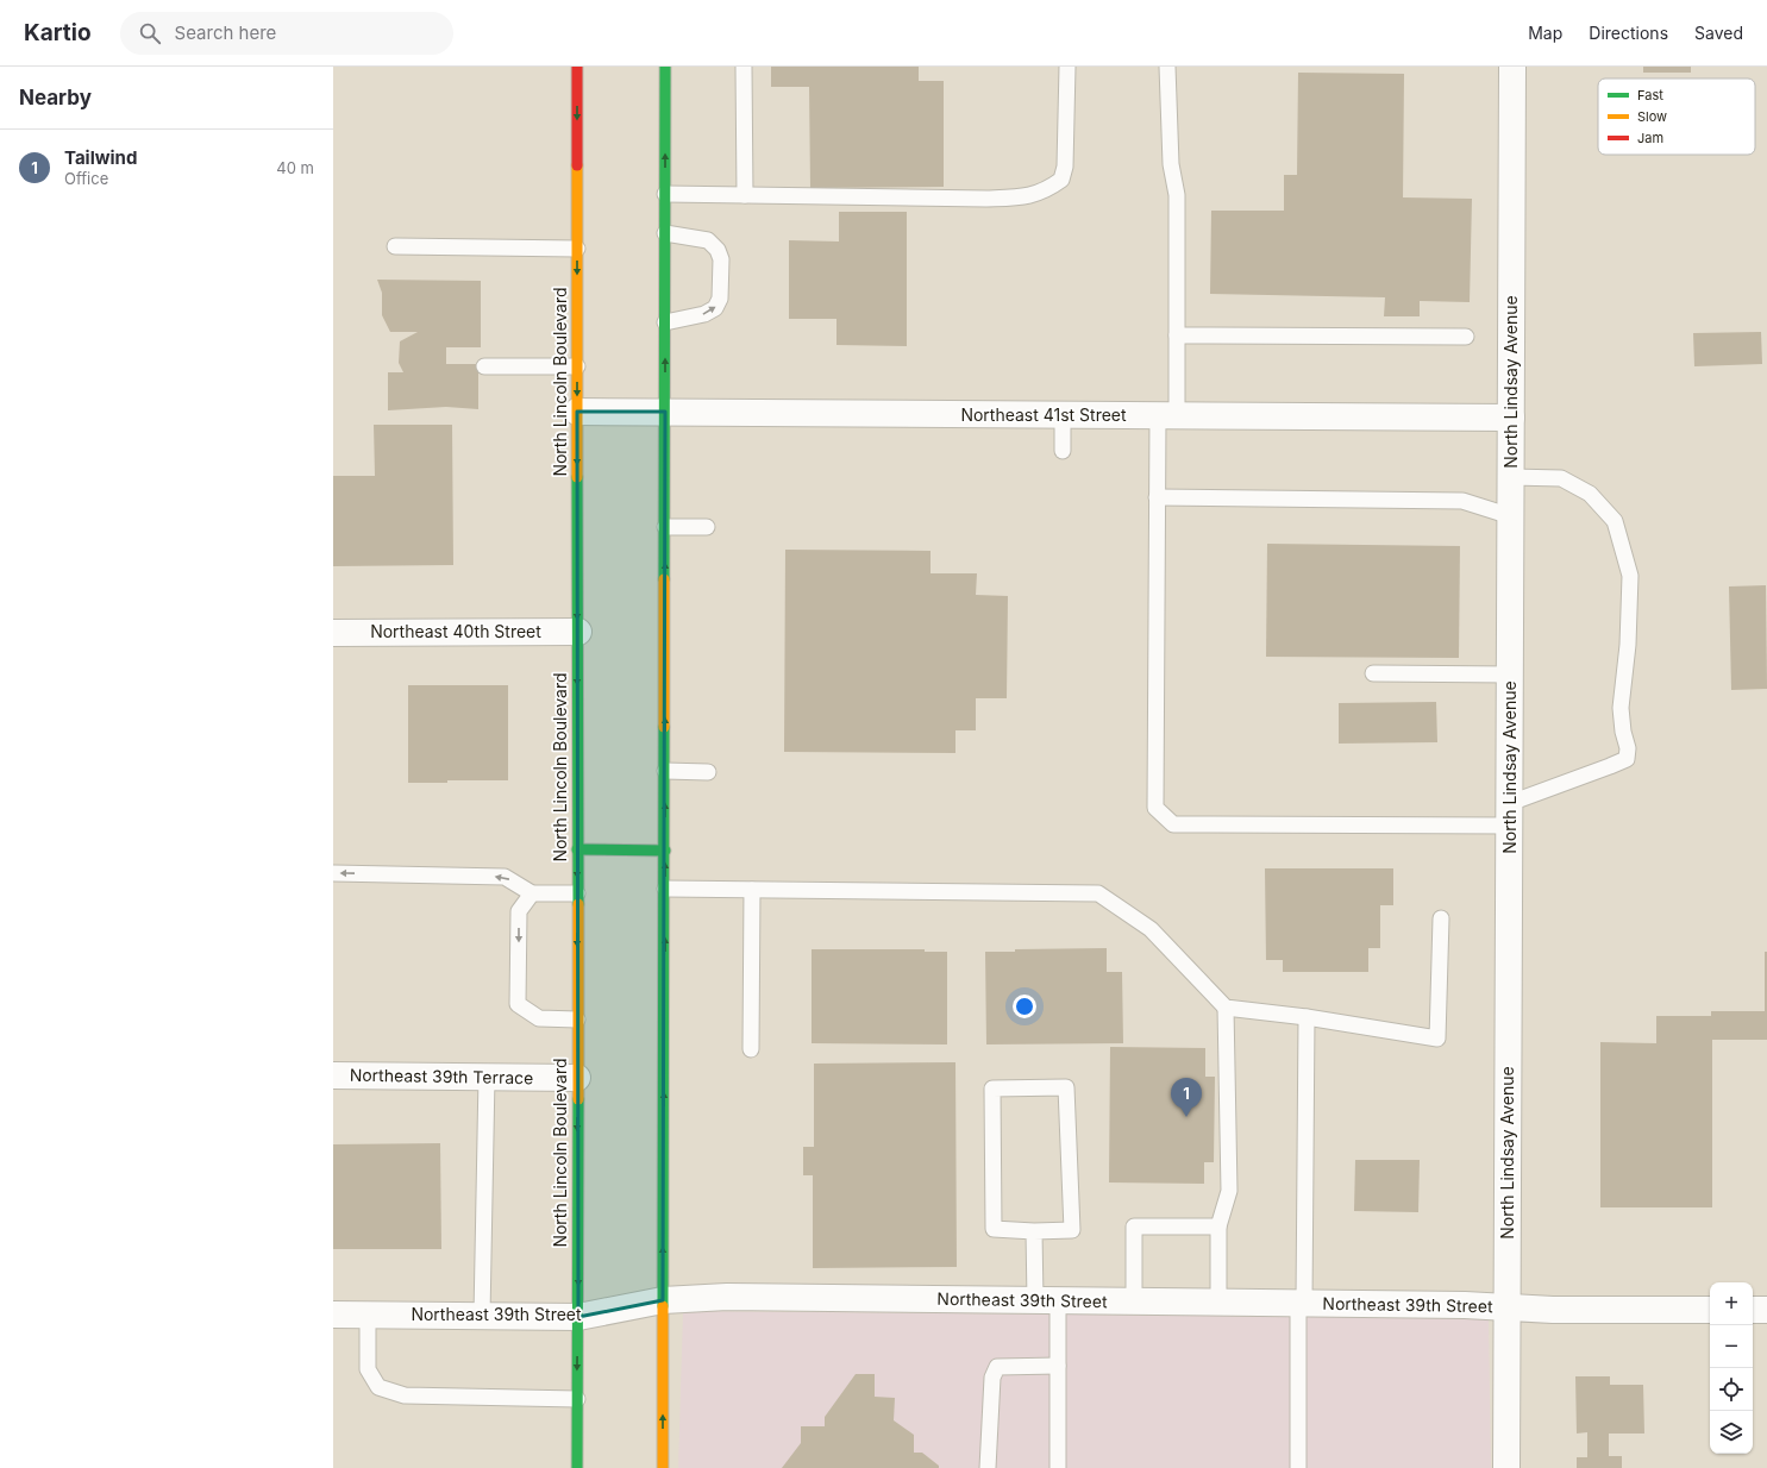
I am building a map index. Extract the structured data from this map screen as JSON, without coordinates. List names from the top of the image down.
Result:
{
  "streets": {
    "main road": ["North Lincoln Boulevard"],
    "street": [
      "North Lindsay Avenue",
      "Northeast 41st Street",
      "Northeast 40th Street",
      "Northeast 39th Terrace",
      "Northeast 39th Street"
    ]
  },
  "crossings": [
    ["North Lincoln Boulevard", "Northeast 41st Street"],
    ["North Lincoln Boulevard", "Northeast 40th Street"],
    ["North Lincoln Boulevard", "Northeast 39th Terrace"],
    ["North Lincoln Boulevard", "Northeast 39th Street"],
    ["North Lindsay Avenue", "Northeast 41st Street"],
    ["North Lindsay Avenue", "Northeast 39th Street"]
  ],
  "legend": ["Fast", "Slow", "Jam"],
  "page": {
    "header": "Kartio",
    "search": "Search here",
    "nav": ["Map", "Directions", "Saved"],
    "heading": "Nearby",
    "list": [
      {
        "mark": "1",
        "name": "Tailwind",
        "note": "Office",
        "value": "40 m"
      }
    ],
    "pins": "1",
    "map_buttons": ["+", "−"]
  }
}
